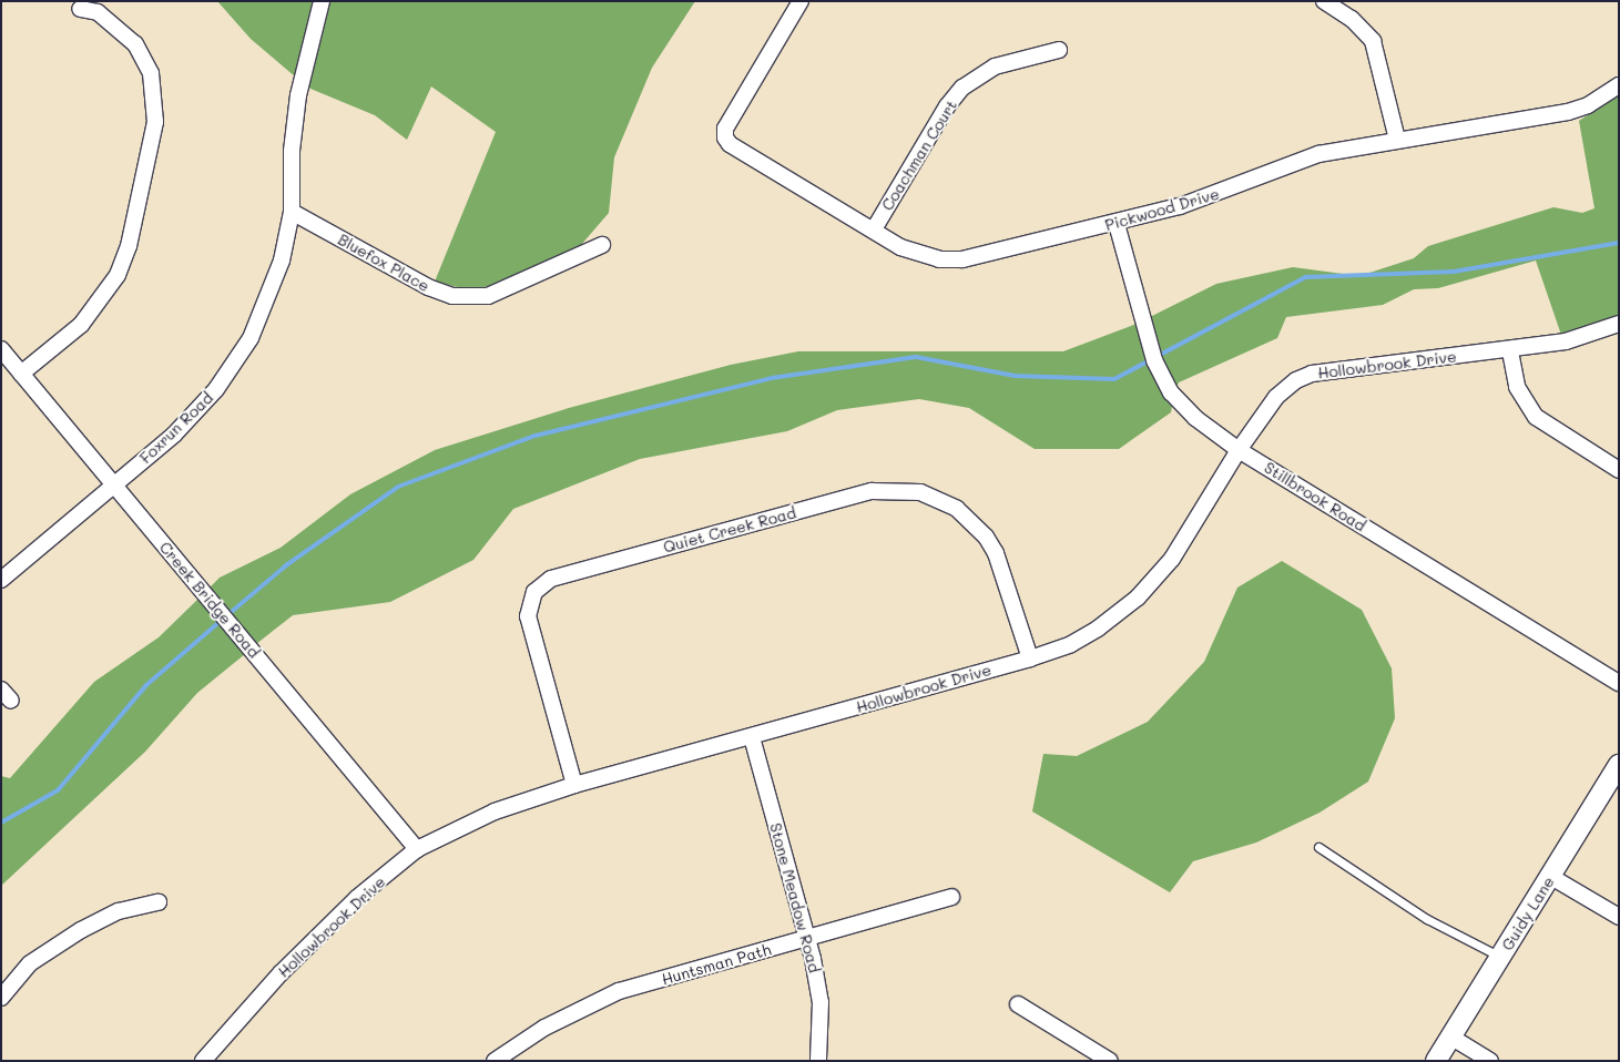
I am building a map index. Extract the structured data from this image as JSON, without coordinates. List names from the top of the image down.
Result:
{
  "streets": {
    "street": [
      "Coachman Court",
      "Pickwood Drive",
      "Bluefox Place",
      "Hollowbrook Drive",
      "Foxrun Road",
      "Stillbrook Road",
      "Quiet Creek Road",
      "Creek Bridge Road",
      "Stone Meadow Road",
      "Guidy Lane",
      "Huntsman Path"
    ]
  },
  "crossings": [
    ["Coachman Court", "Pickwood Drive"],
    ["Pickwood Drive", "Stillbrook Road"],
    ["Bluefox Place", "Foxrun Road"],
    ["Hollowbrook Drive", "Stillbrook Road"],
    ["Hollowbrook Drive", "Quiet Creek Road"],
    ["Hollowbrook Drive", "Creek Bridge Road"],
    ["Hollowbrook Drive", "Stone Meadow Road"],
    ["Foxrun Road", "Creek Bridge Road"],
    ["Stone Meadow Road", "Huntsman Path"]
  ]
}
